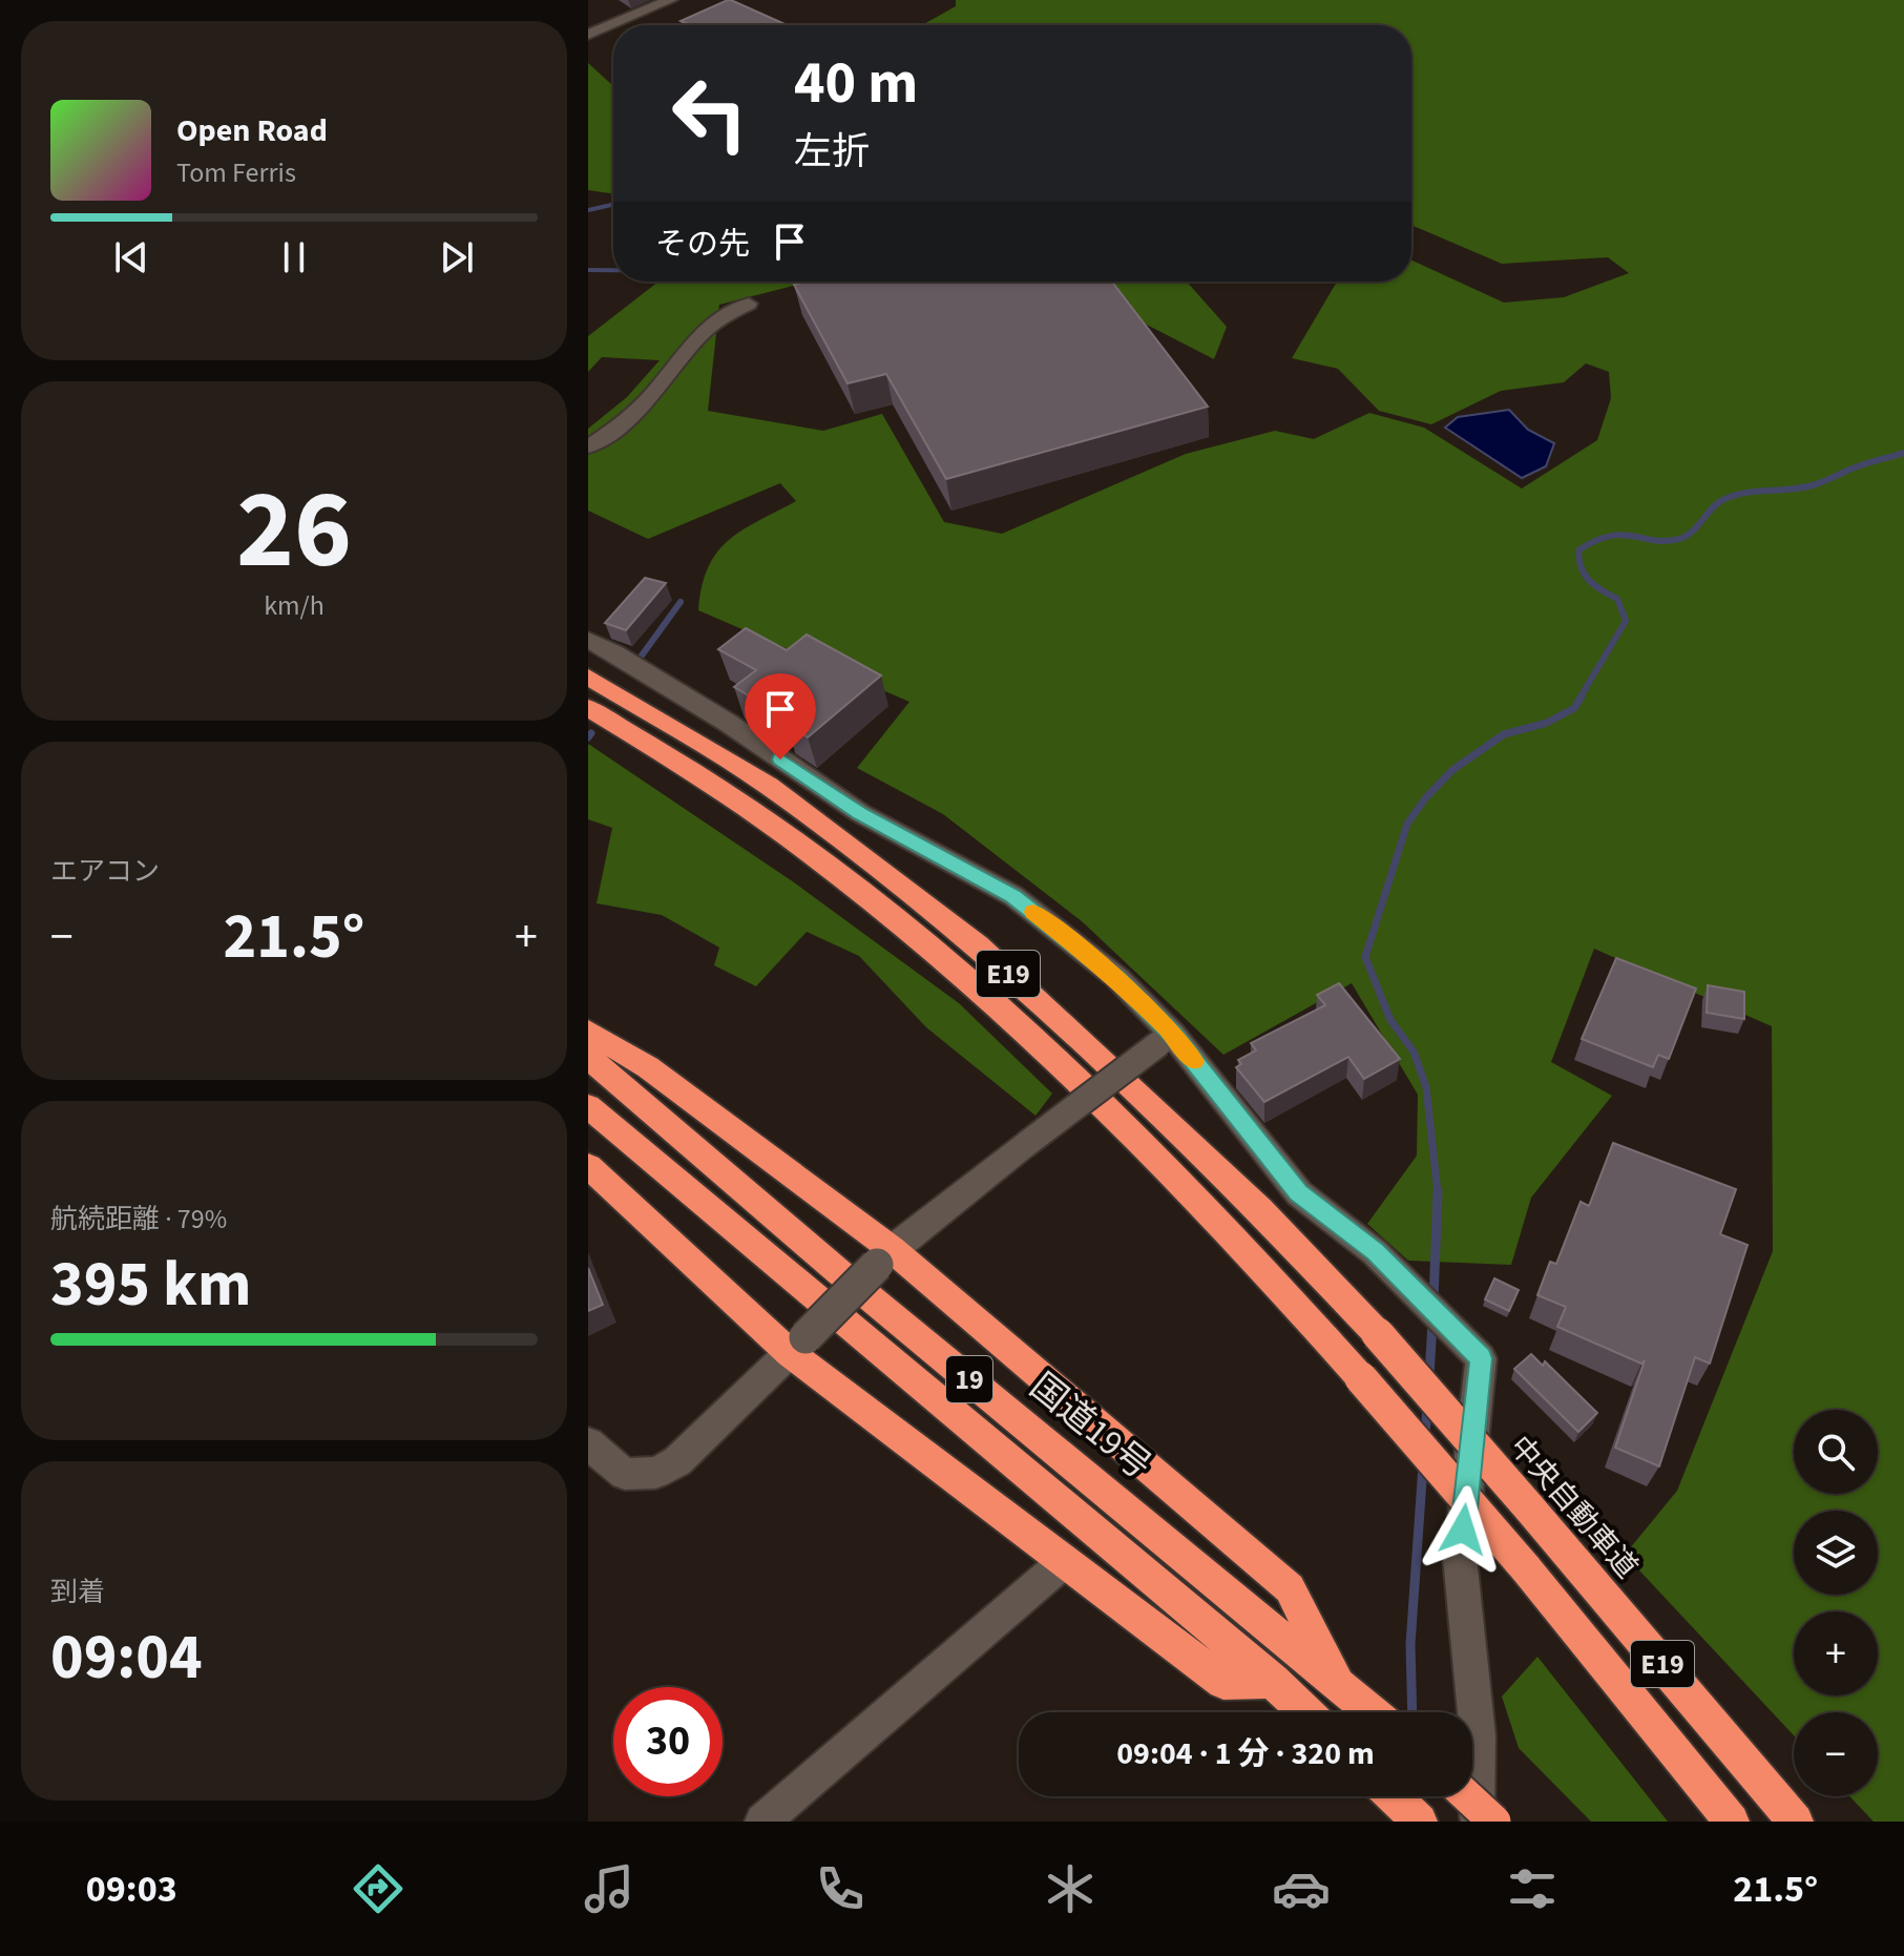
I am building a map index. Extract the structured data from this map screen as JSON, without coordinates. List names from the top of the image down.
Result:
{
  "streets": {
    "highway": [
      "E19",
      "19",
      "国道19号",
      "中央自動車道"
    ]
  },
  "page": {
    "turn": ["40 m", "左折"],
    "song": ["Open Road", "Tom Ferris"],
    "then": "その先",
    "tile": [
      ["26", "km/h"],
      "エアコン",
      ["航続距離 · 79%", "395 km"],
      ["到着", "09:04"]
    ],
    "heat": ["−", "21.5°", "+"],
    "map_buttons": ["+", "−"],
    "limit": "30",
    "trip": "09:04 · 1 分 · 320 m",
    "tabs": ["09:03", "21.5°"]
  }
}
